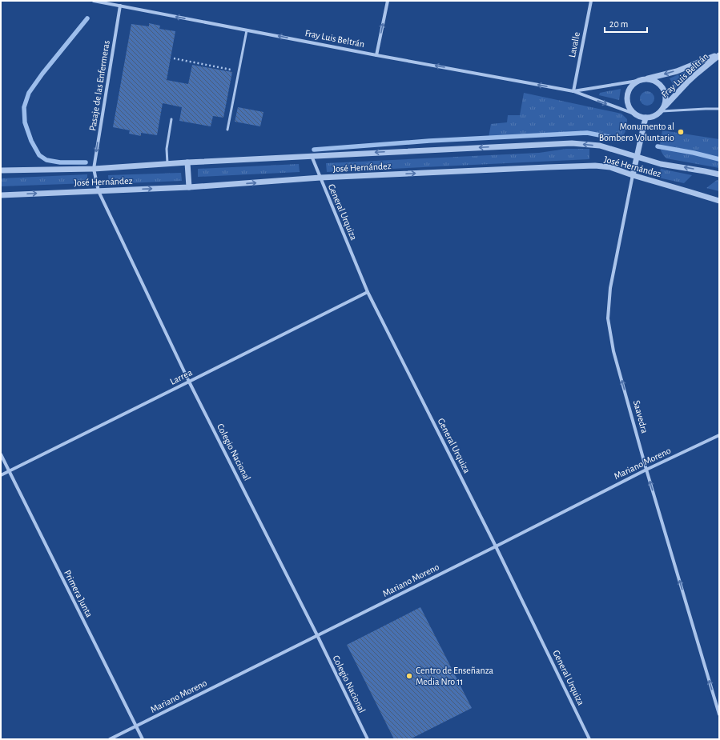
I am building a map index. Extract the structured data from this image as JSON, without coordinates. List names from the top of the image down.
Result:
{
  "streets": {
    "street": [
      "Fray Luis Beltrán",
      "Lavalle",
      "Pasaje de las Enfermeras",
      "José Hernández",
      "General Urquiza",
      "Larrea",
      "Saavedra",
      "Colegio Nacional",
      "Mariano Moreno",
      "Primera Junta"
    ]
  },
  "crossings": [
    ["Fray Luis Beltrán", "Lavalle"],
    ["Fray Luis Beltrán", "Pasaje de las Enfermeras"],
    ["Fray Luis Beltrán", "Saavedra"],
    ["Pasaje de las Enfermeras", "José Hernández"],
    ["Pasaje de las Enfermeras", "Colegio Nacional"],
    ["José Hernández", "General Urquiza"],
    ["José Hernández", "Saavedra"],
    ["José Hernández", "Colegio Nacional"],
    ["General Urquiza", "Larrea"],
    ["General Urquiza", "Mariano Moreno"],
    ["Larrea", "Colegio Nacional"],
    ["Larrea", "Primera Junta"],
    ["Saavedra", "Mariano Moreno"],
    ["Colegio Nacional", "Mariano Moreno"],
    ["Mariano Moreno", "Primera Junta"]
  ],
  "one_way": ["Pasaje de las Enfermeras", "Saavedra"],
  "places": ["Monumento al Bombero Voluntario", "Centro de Enseñanza Media Nro 11"],
  "scale_bar": "20 m"
}
